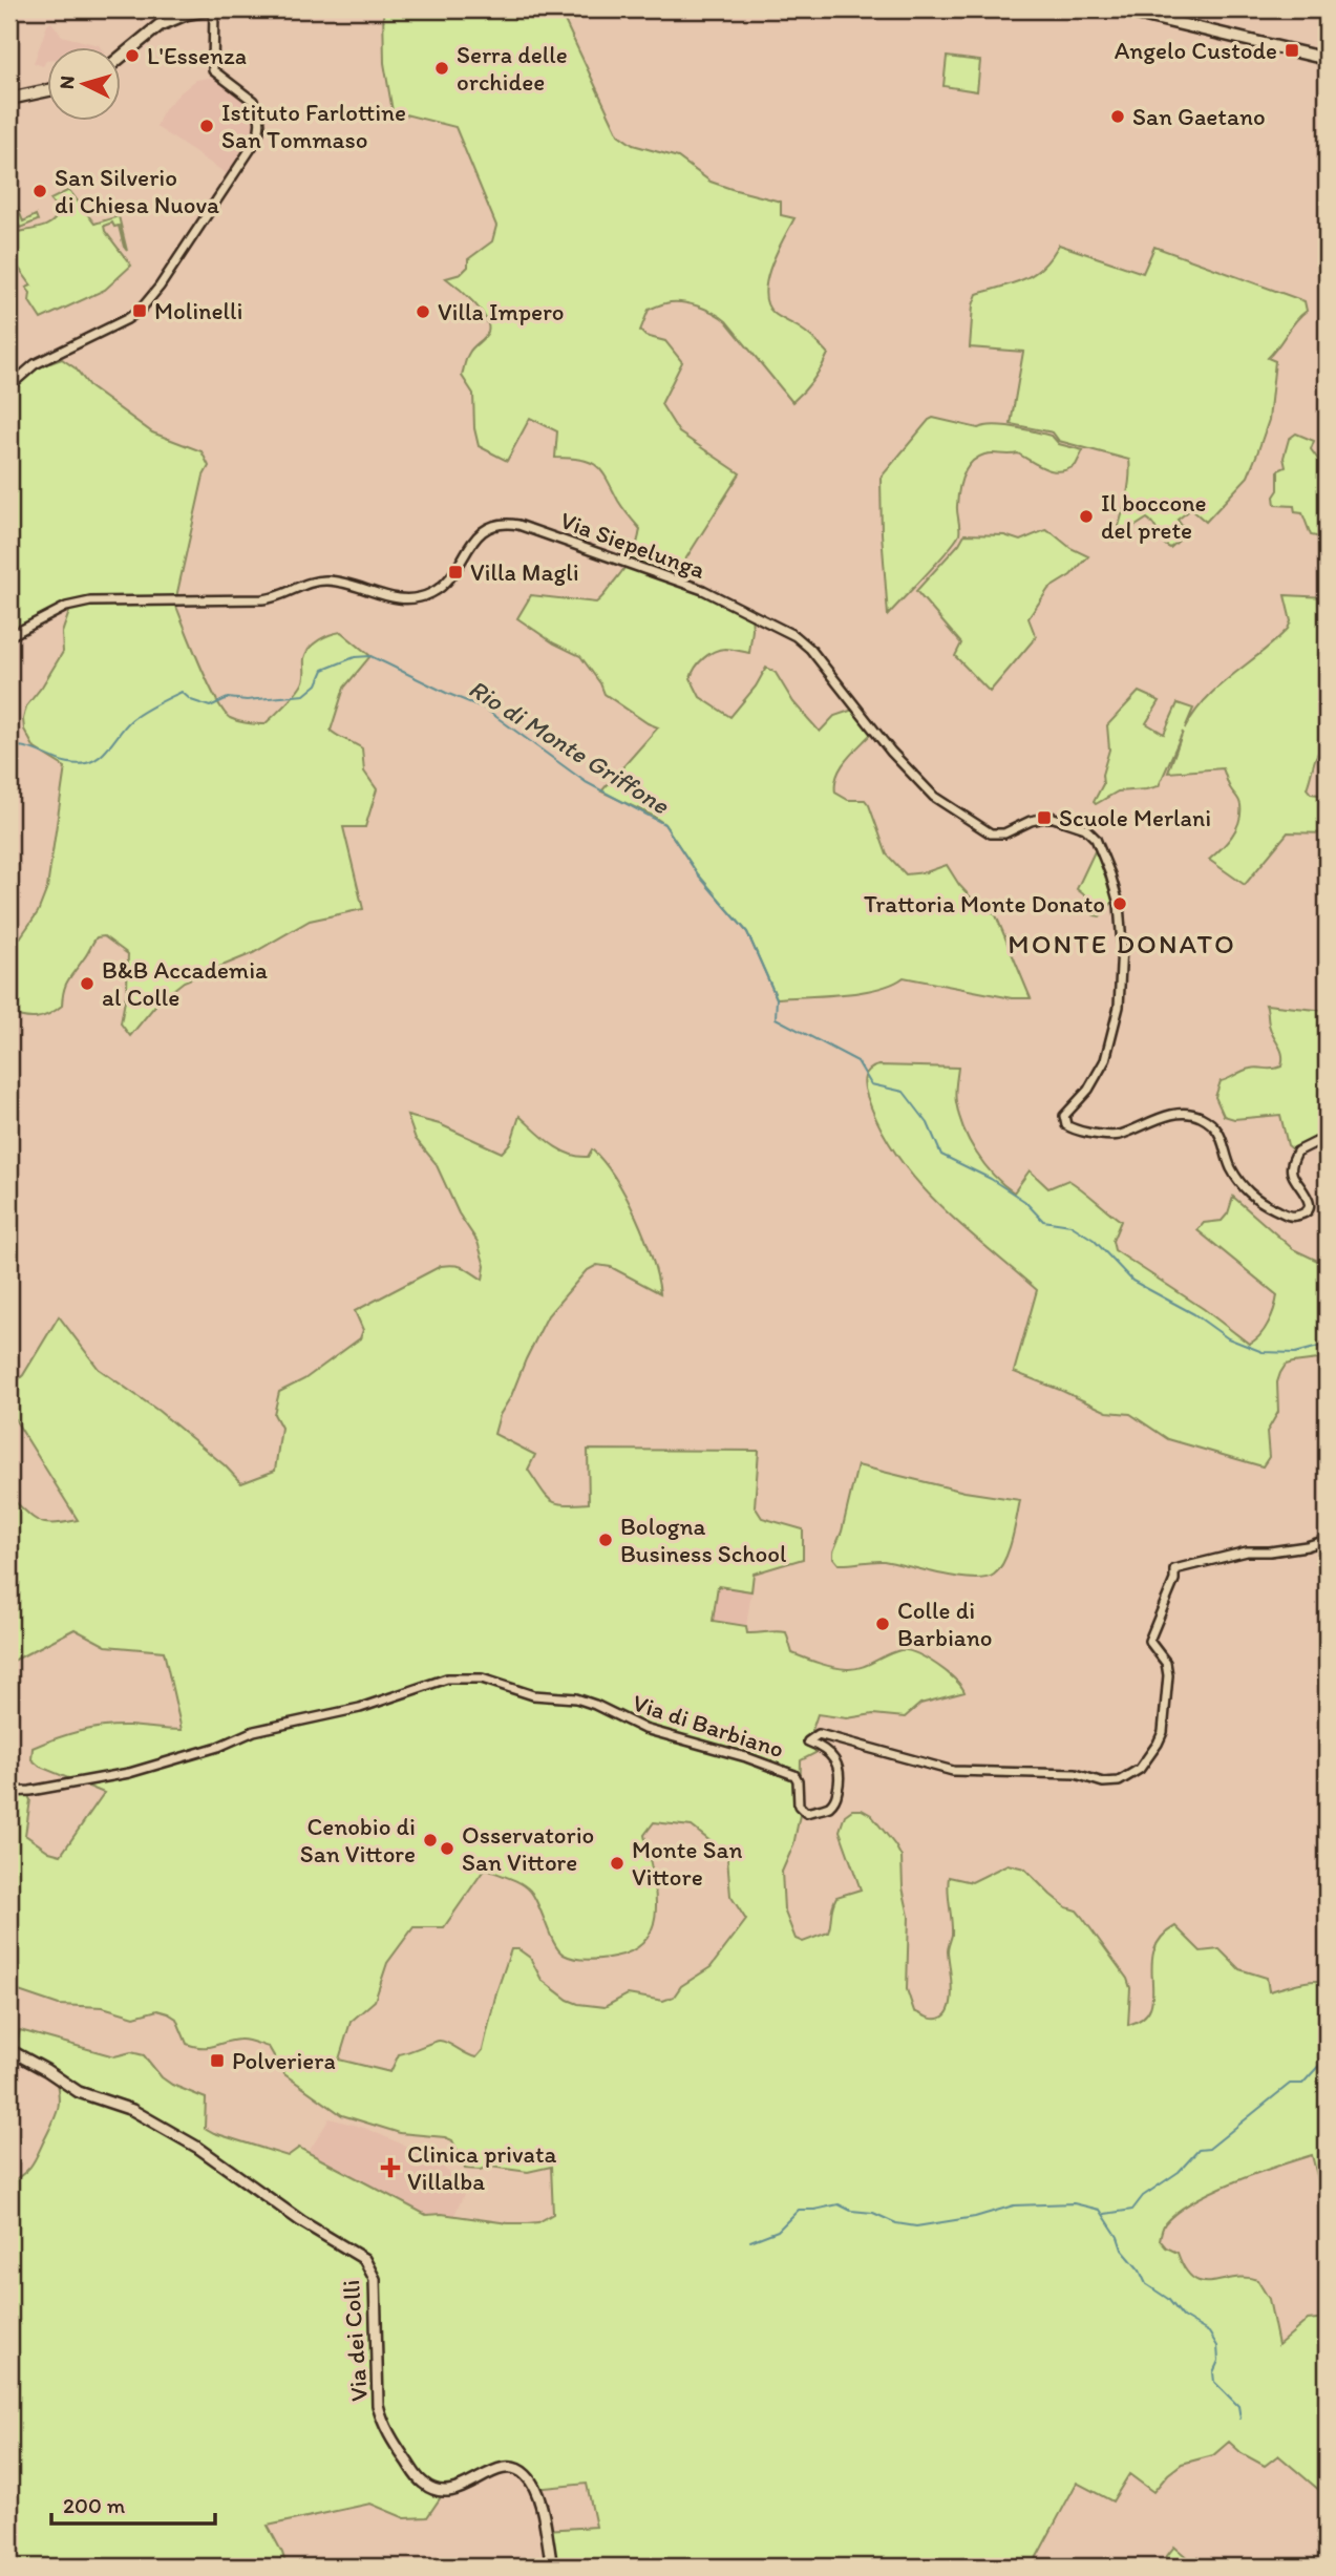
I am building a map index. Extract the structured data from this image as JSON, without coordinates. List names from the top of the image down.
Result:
{
  "streets": {
    "main road": ["Via dei Colli"],
    "street": ["Via Siepelunga", "Via di Barbiano"]
  },
  "districts": ["MONTE DONATO"],
  "water": ["Rio di Monte Griffone"],
  "places": {
    "transit": [
      "Angelo Custode",
      "Molinelli",
      "Villa Magli",
      "Scuole Merlani",
      "Polveriera"
    ],
    "other": [
      "L'Essenza",
      "Serra delle orchidee",
      "San Gaetano",
      "Istituto Farlottine San Tommaso",
      "San Silverio di Chiesa Nuova",
      "Villa Impero",
      "Il boccone del prete",
      "Trattoria Monte Donato",
      "B&B Accademia al Colle",
      "Bologna Business School",
      "Colle di Barbiano",
      "Cenobio di San Vittore",
      "Osservatorio San Vittore",
      "Monte San Vittore"
    ],
    "health": ["Clinica privata Villalba"]
  },
  "scale_bar": "200 m",
  "north": "left"
}
